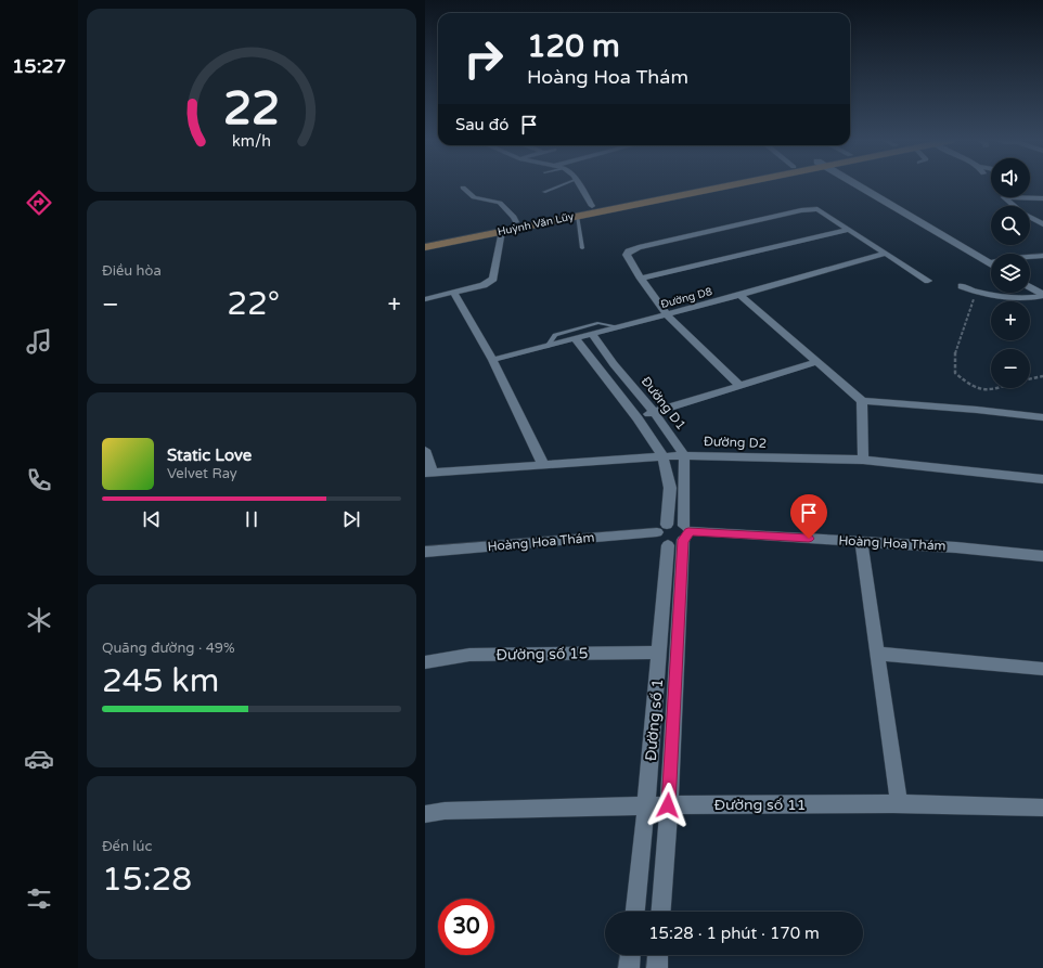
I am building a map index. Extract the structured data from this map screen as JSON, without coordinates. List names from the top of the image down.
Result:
{
  "streets": {
    "main road": ["Huỳnh Văn Lũy"],
    "street": [
      "Đường D8",
      "Đường D1",
      "Đường D2",
      "Hoàng Hoa Thám",
      "Đường số 15",
      "Đường số 1",
      "Đường số 11"
    ]
  },
  "crossings": [
    ["Đường D8", "Đường D1"],
    ["Đường D1", "Đường D2"],
    ["Hoàng Hoa Thám", "Đường số 1"],
    ["Đường số 15", "Đường số 1"],
    ["Đường số 1", "Đường số 11"]
  ],
  "page": {
    "tabs": "15:27",
    "turn": ["120 m", "Hoàng Hoa Thám"],
    "then": "Sau đó",
    "map_buttons": ["+", "−"],
    "tile": [
      "Điều hòa",
      ["Quãng đường · 49%", "245 km"],
      ["Đến lúc", "15:28"]
    ],
    "heat": ["−", "22°", "+"],
    "song": ["Static Love", "Velvet Ray"],
    "limit": "30",
    "trip": "15:28 · 1 phút · 170 m",
    "gauge": ["22", "km/h"]
  }
}
